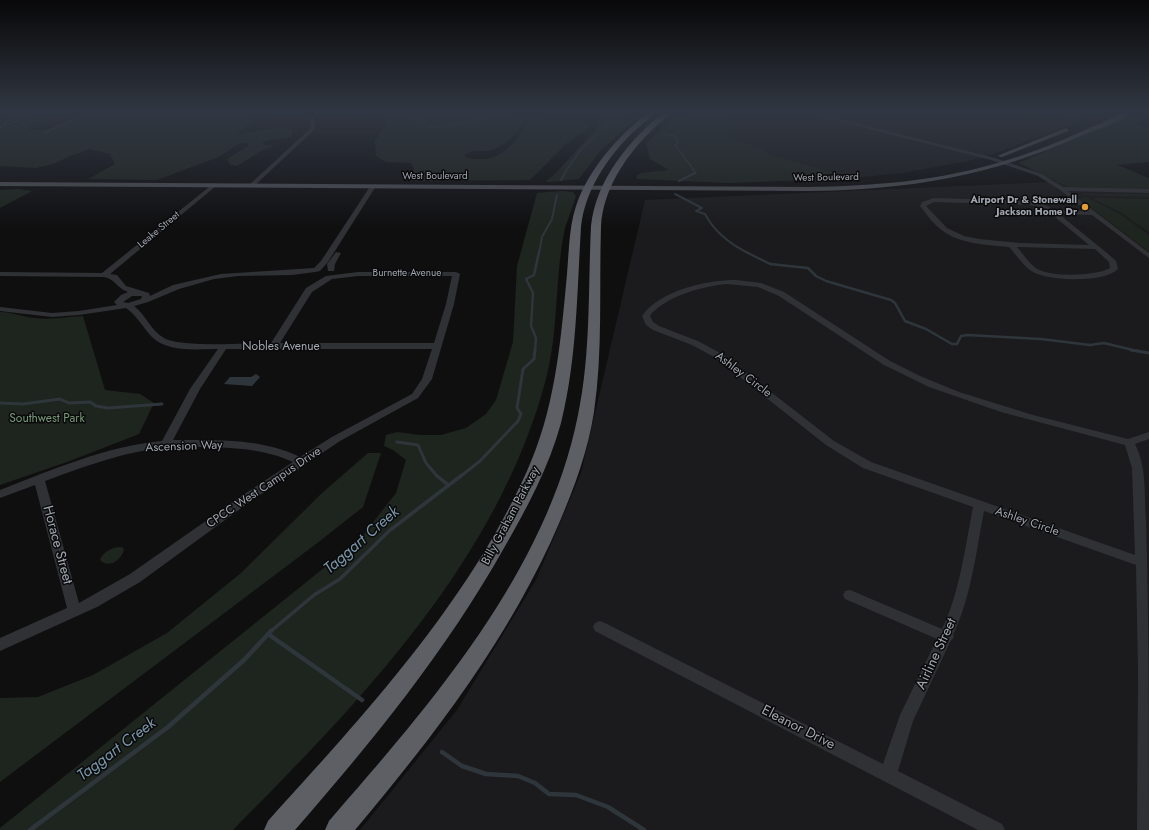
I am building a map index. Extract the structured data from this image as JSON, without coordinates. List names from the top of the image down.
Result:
{
  "streets": {
    "highway": ["Billy Graham Parkway"],
    "main road": ["West Boulevard"],
    "street": [
      "Leake Street",
      "Burnette Avenue",
      "Nobles Avenue",
      "Ashley Circle",
      "Ascension Way",
      "CPCC West Campus Drive",
      "Horace Street",
      "Airline Street",
      "Eleanor Drive"
    ]
  },
  "crossings": [
    ["West Boulevard", "Leake Street"],
    ["West Boulevard", "Billy Graham Parkway"],
    ["Burnette Avenue", "CPCC West Campus Drive"],
    ["Nobles Avenue", "CPCC West Campus Drive"],
    ["Ashley Circle", "Airline Street"],
    ["Ascension Way", "CPCC West Campus Drive"],
    ["Ascension Way", "Horace Street"],
    ["CPCC West Campus Drive", "Horace Street"],
    ["Airline Street", "Eleanor Drive"]
  ],
  "water": ["Taggart Creek"],
  "parks": ["Southwest Park"],
  "places": ["Airport Dr & Stonewall Jackson Home Dr"]
}
